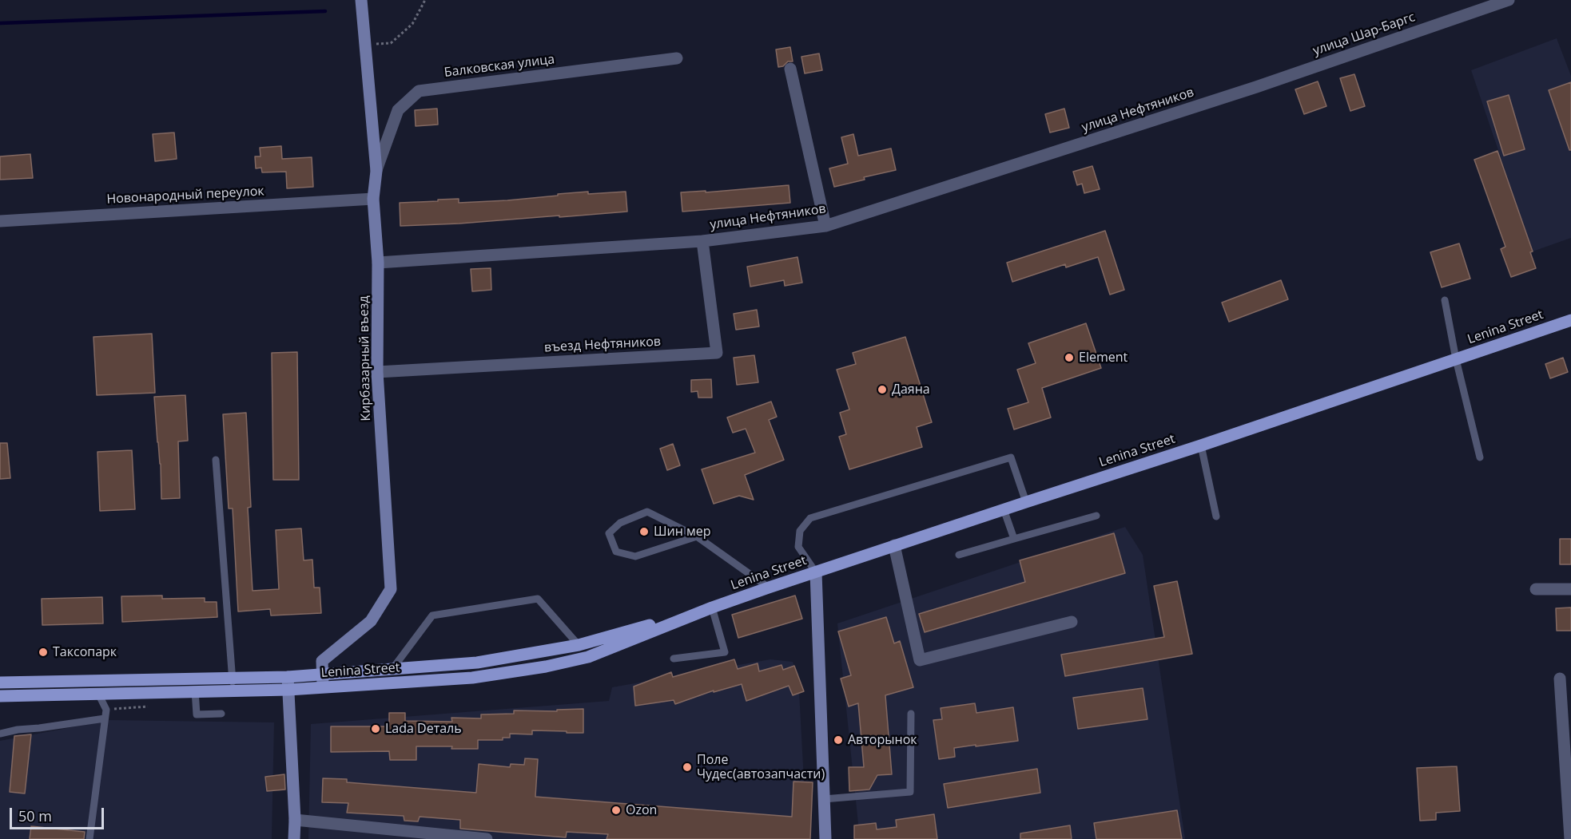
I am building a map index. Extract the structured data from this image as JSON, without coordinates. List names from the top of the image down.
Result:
{
  "streets": {
    "main road": ["Lenina Street"],
    "street": [
      "улица Шар-Баргс",
      "Балковская улица",
      "улица Нефтяников",
      "Новонародный переулок",
      "въезд Нефтяников",
      "Кирбазарный въезд"
    ]
  },
  "crossings": [
    ["улица Шар-Баргс", "улица Нефтяников"],
    ["Балковская улица", "Кирбазарный въезд"],
    ["улица Нефтяников", "въезд Нефтяников"],
    ["улица Нефтяников", "Кирбазарный въезд"],
    ["Новонародный переулок", "Кирбазарный въезд"],
    ["Lenina Street", "Кирбазарный въезд"],
    ["въезд Нефтяников", "Кирбазарный въезд"]
  ],
  "places": [
    "Element",
    "Даяна",
    "Шин мер",
    "Таксопарк",
    "Lada Dеталь",
    "Авторынок",
    "Поле Чудес(автозапчасти)",
    "Ozon"
  ],
  "scale_bar": "50 m"
}
